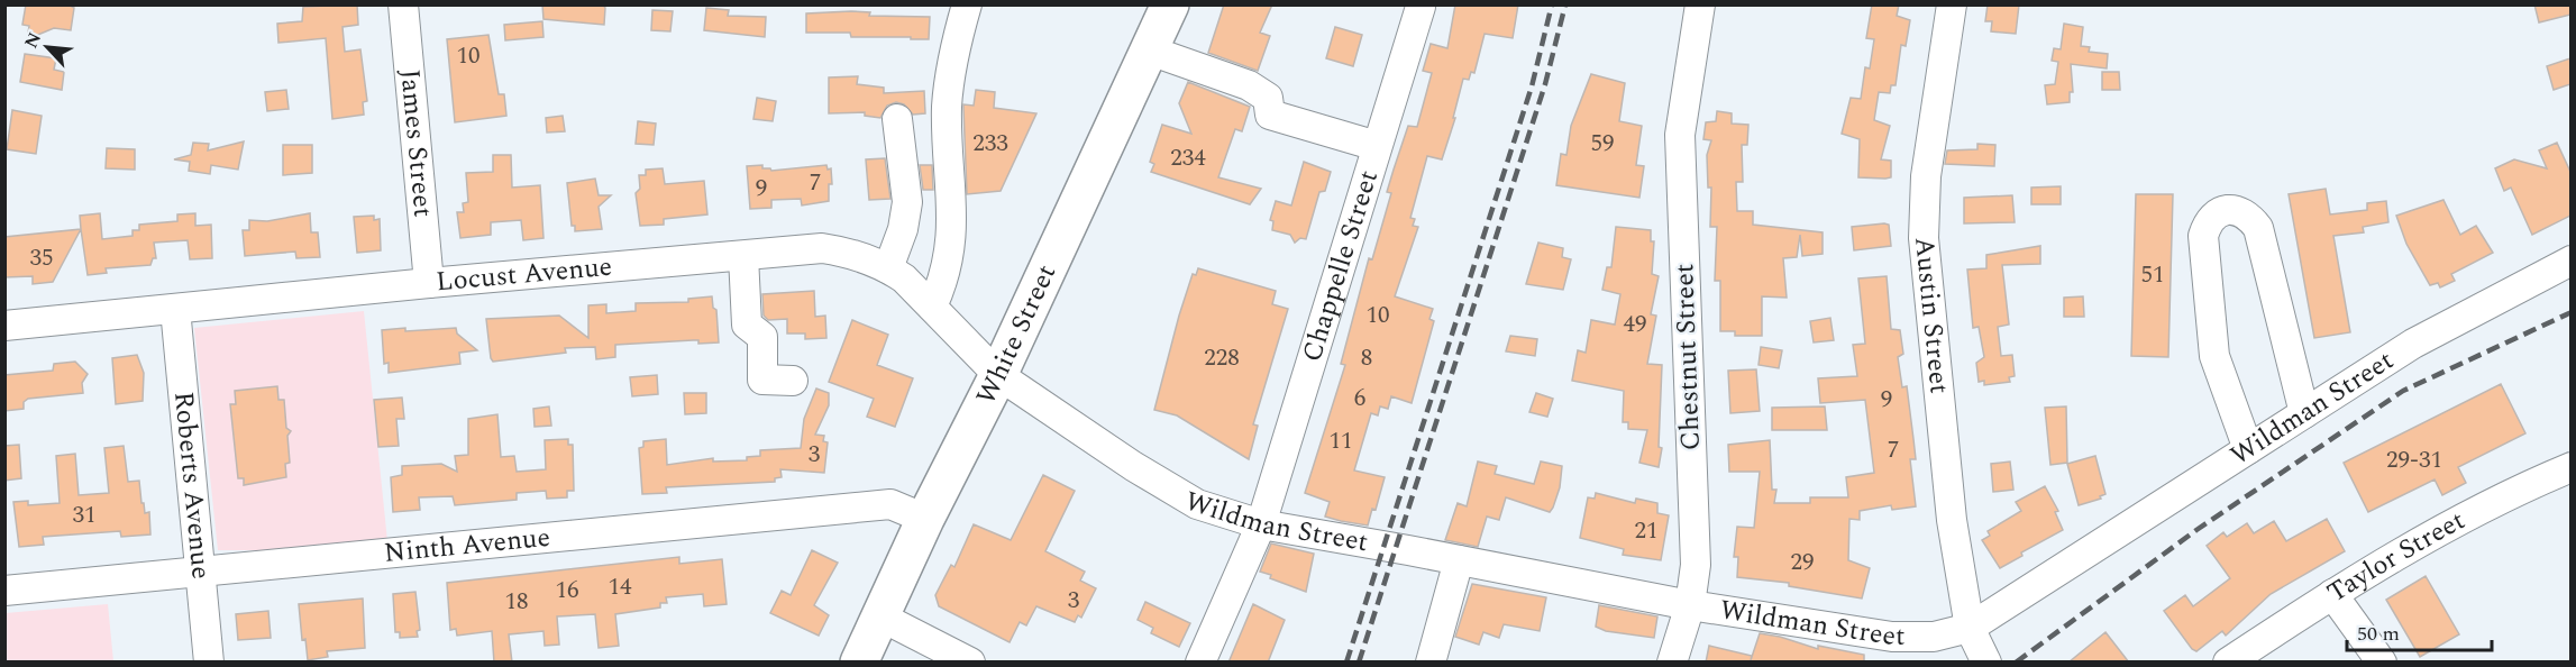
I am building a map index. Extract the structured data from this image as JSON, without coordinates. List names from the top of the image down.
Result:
{
  "streets": {
    "main road": ["White Street"],
    "street": [
      "James Street",
      "Chappelle Street",
      "Locust Avenue",
      "Austin Street",
      "Chestnut Street",
      "Wildman Street",
      "Roberts Avenue",
      "Ninth Avenue",
      "Taylor Street"
    ]
  },
  "crossings": [
    ["James Street", "Locust Avenue"],
    ["Chappelle Street", "Wildman Street"],
    ["Locust Avenue", "White Street"],
    ["Locust Avenue", "Wildman Street"],
    ["Locust Avenue", "Roberts Avenue"],
    ["Austin Street", "Wildman Street"],
    ["White Street", "Wildman Street"],
    ["White Street", "Ninth Avenue"],
    ["Chestnut Street", "Wildman Street"],
    ["Roberts Avenue", "Ninth Avenue"]
  ],
  "house_numbers": [
    "10",
    "233",
    "59",
    "234",
    "7",
    "9",
    "35",
    "51",
    "10",
    "49",
    "228",
    "8",
    "6",
    "9",
    "11",
    "7",
    "3",
    "29-31",
    "31",
    "21",
    "29",
    "14",
    "16",
    "3",
    "18"
  ],
  "scale_bar": "50 m",
  "north": "top left"
}
